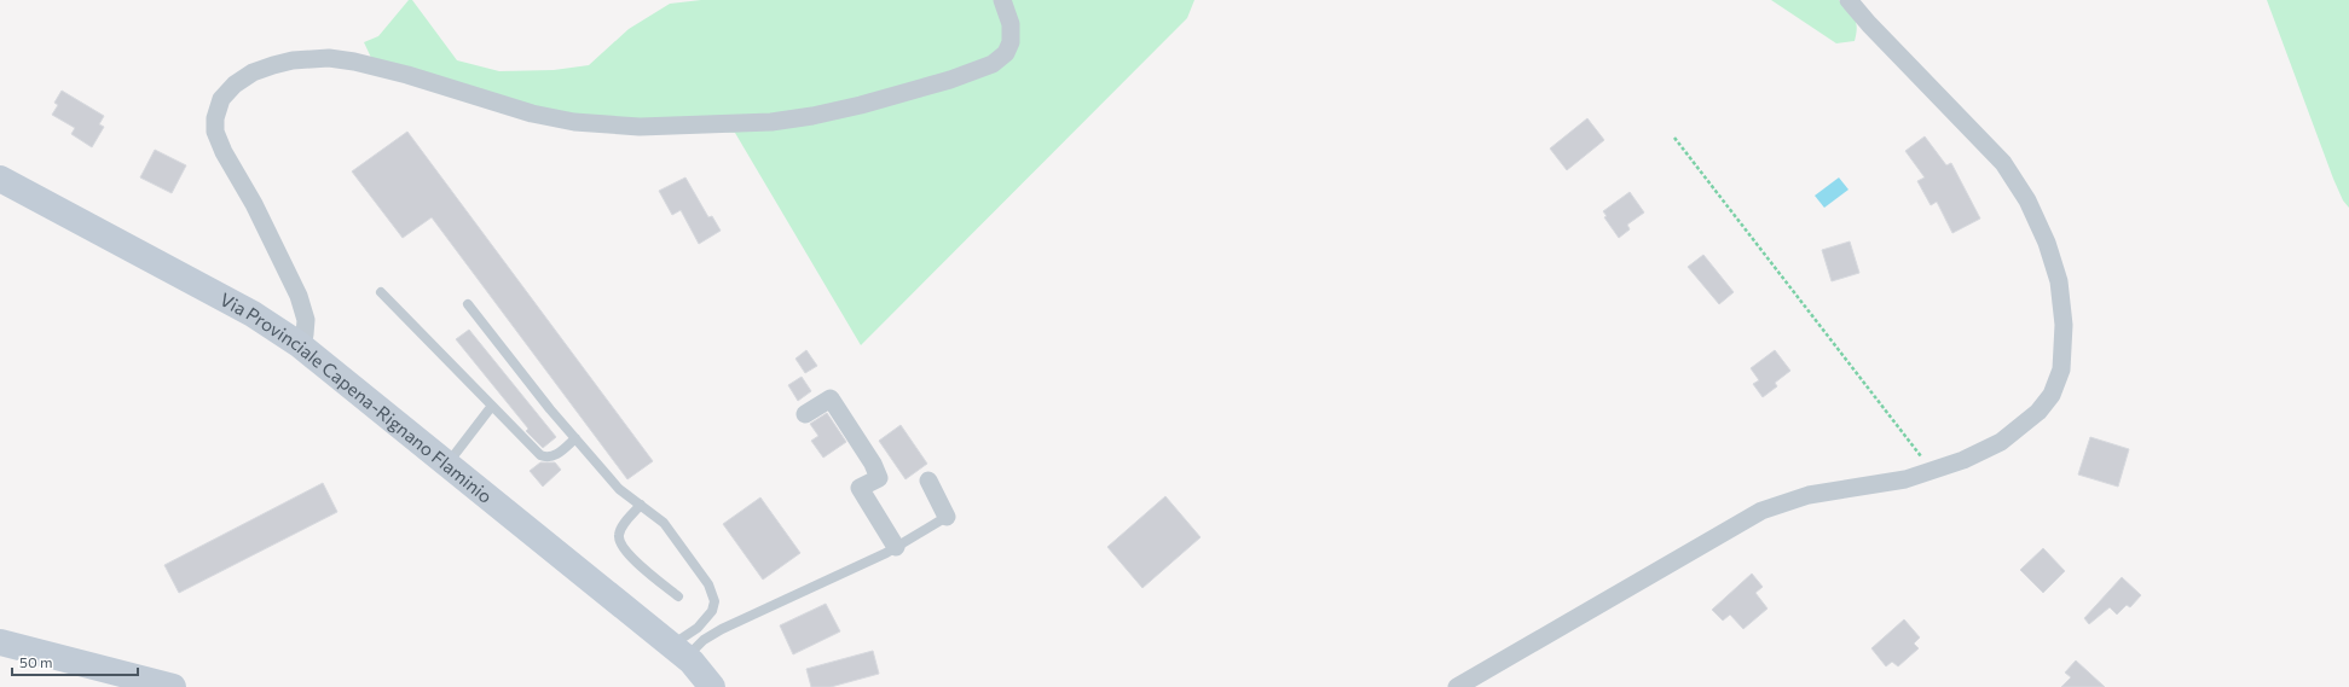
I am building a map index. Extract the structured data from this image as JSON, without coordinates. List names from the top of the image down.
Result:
{
  "streets": {
    "street": ["Via Provinciale Capena-Rignano Flaminio"]
  },
  "scale_bar": "50 m"
}
